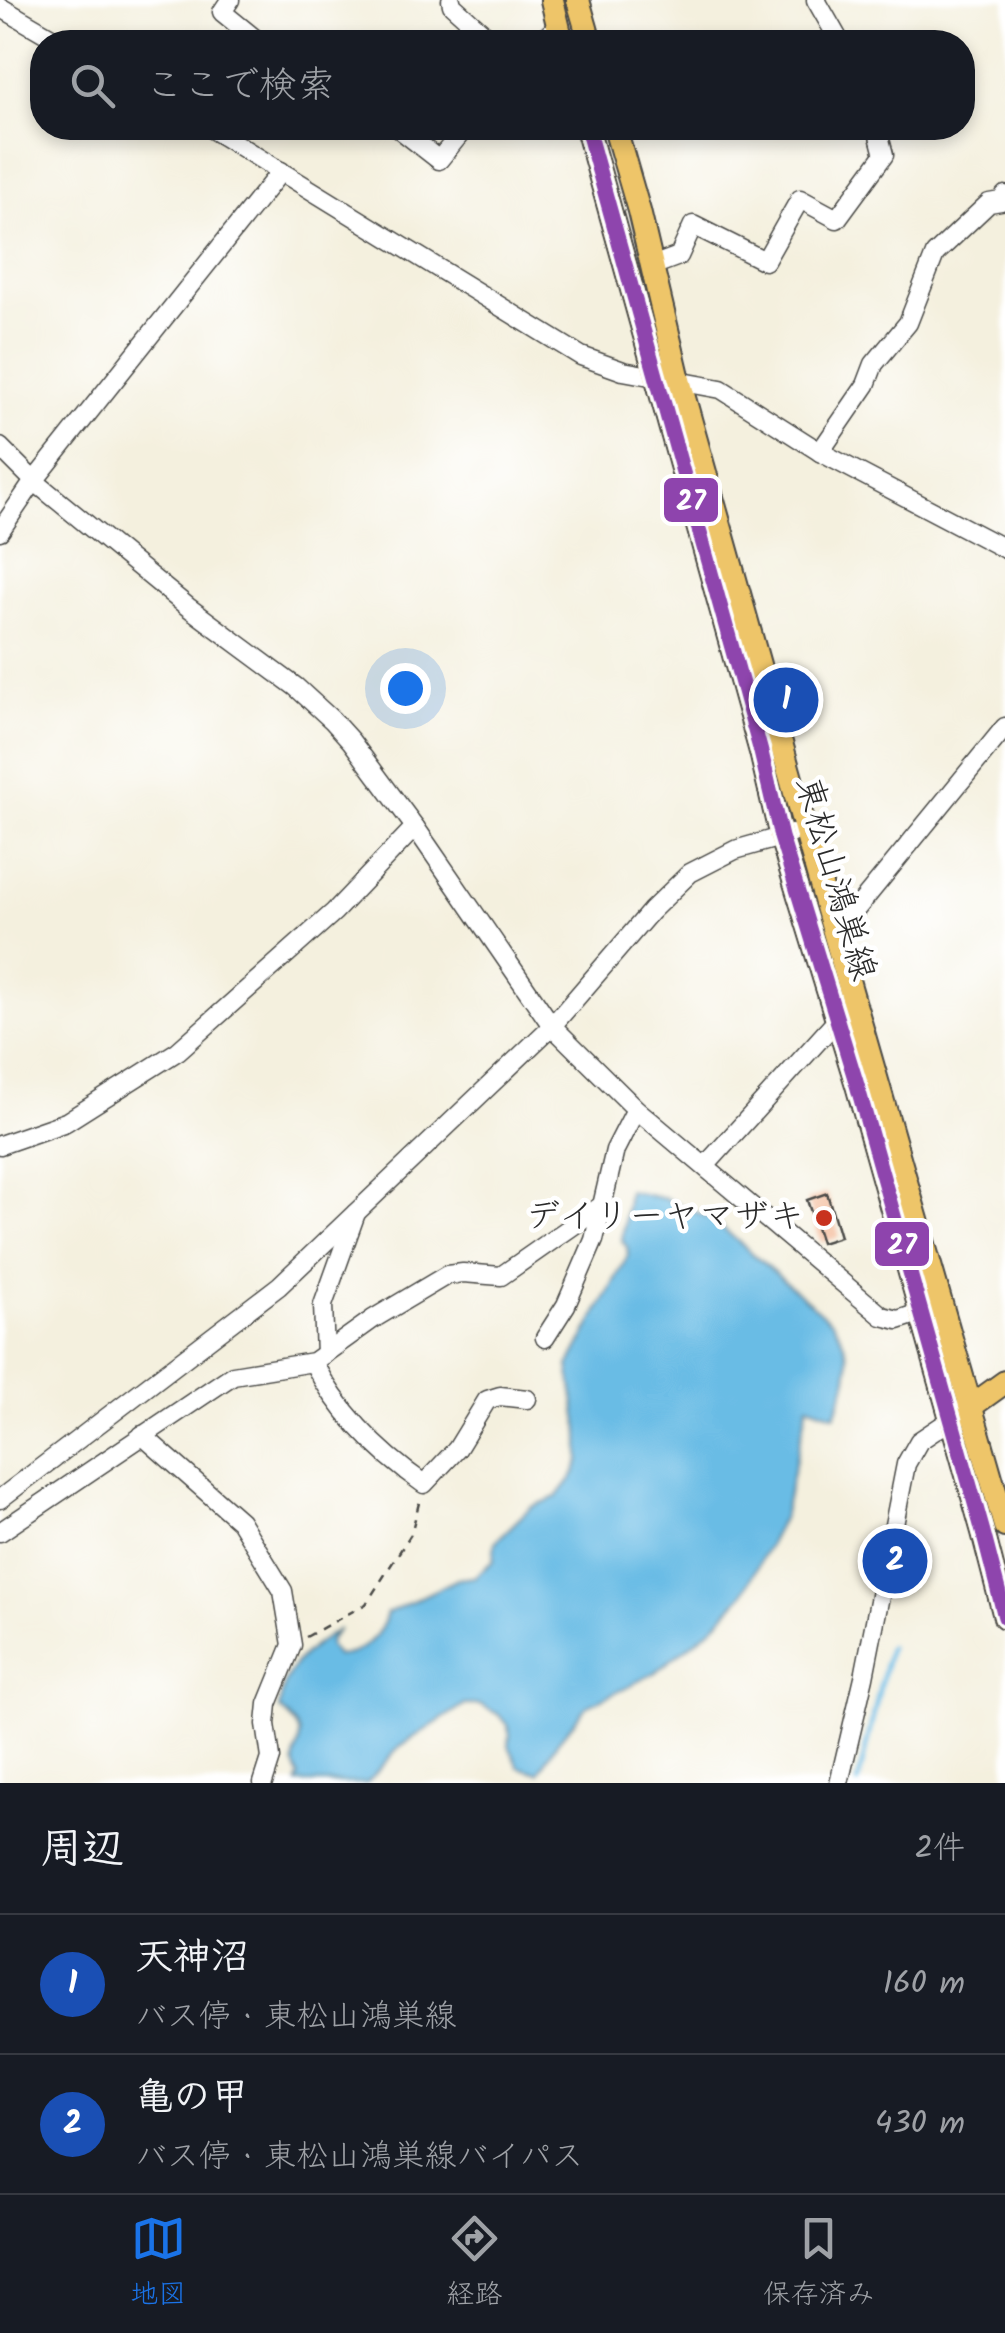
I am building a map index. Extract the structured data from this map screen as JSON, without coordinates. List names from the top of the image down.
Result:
{
  "streets": {
    "main road": ["東松山鴻巣線"]
  },
  "places": ["デイリーヤマザキ"],
  "lines": ["transit line 27"],
  "page": {
    "search": "ここで検索",
    "pins": ["1", "2"],
    "heading": ["周辺", "2件"],
    "list": [
      {
        "mark": "1",
        "name": "天神沼",
        "note": "バス停 · 東松山鴻巣線",
        "value": "160 m"
      },
      {
        "mark": "2",
        "name": "亀の甲",
        "note": "バス停 · 東松山鴻巣線バイパス",
        "value": "430 m"
      }
    ],
    "nav": ["地図", "経路", "保存済み"]
  }
}
